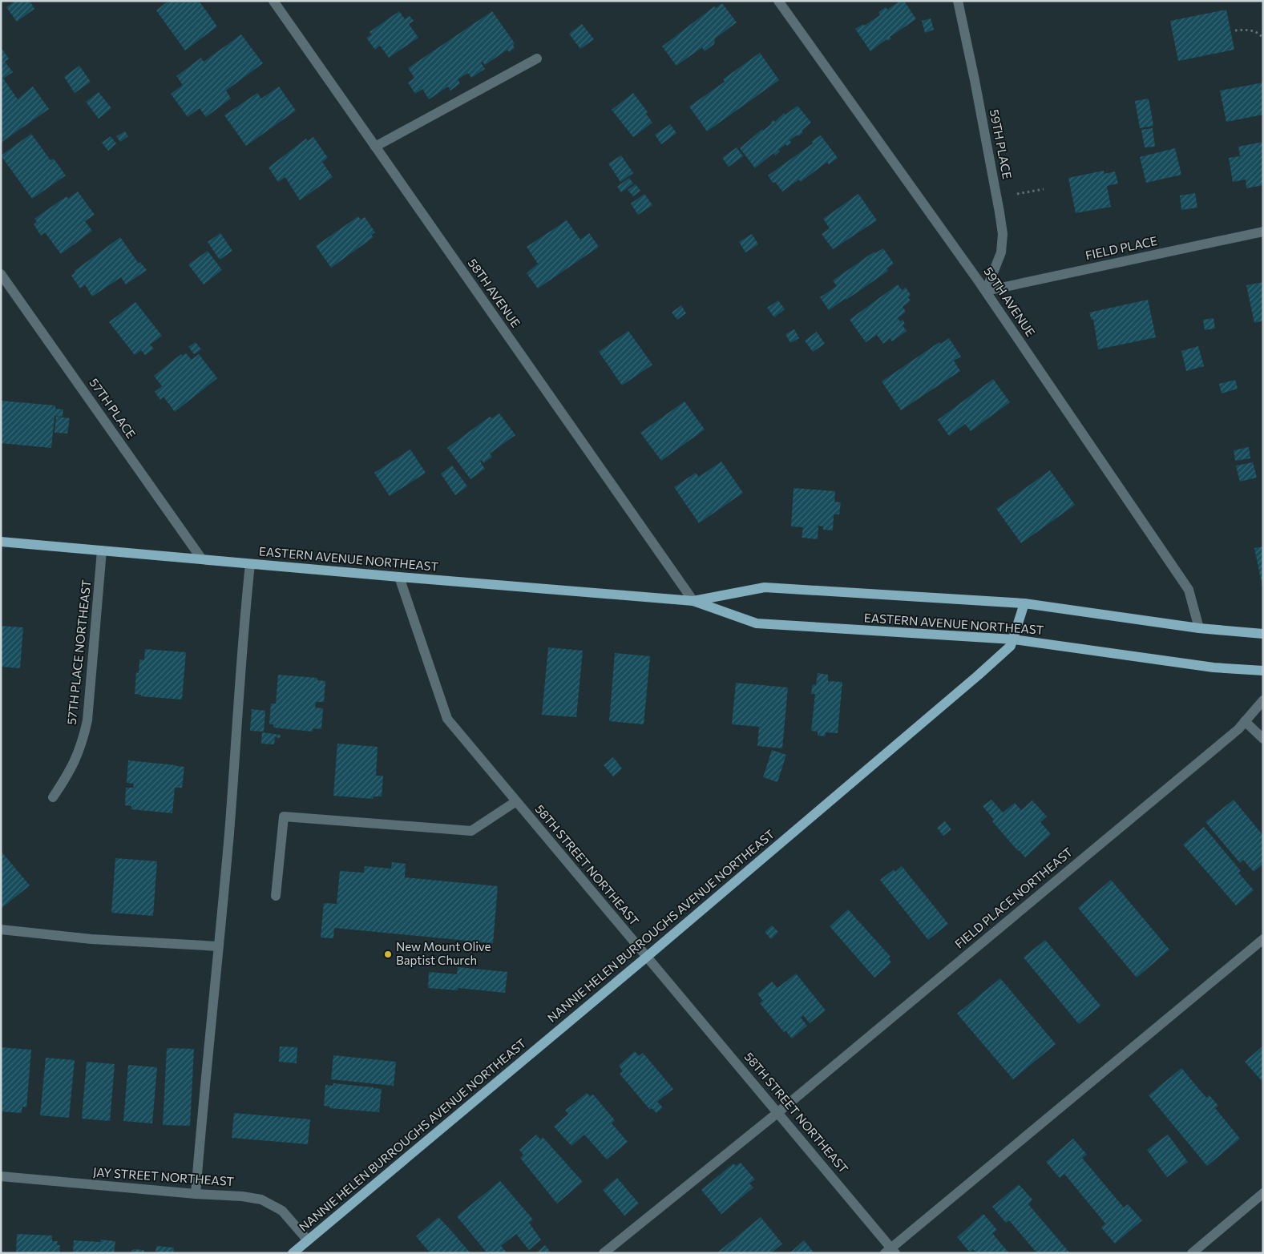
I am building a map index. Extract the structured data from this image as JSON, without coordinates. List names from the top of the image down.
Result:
{
  "streets": {
    "main road": ["EASTERN AVENUE NORTHEAST", "NANNIE HELEN BURROUGHS AVENUE NORTHEAST"],
    "street": [
      "59TH PLACE",
      "FIELD PLACE",
      "58TH AVENUE",
      "59TH AVENUE",
      "57TH PLACE",
      "57TH PLACE NORTHEAST",
      "58TH STREET NORTHEAST",
      "FIELD PLACE NORTHEAST",
      "JAY STREET NORTHEAST"
    ]
  },
  "crossings": [
    ["59TH PLACE", "FIELD PLACE"],
    ["59TH PLACE", "59TH AVENUE"],
    ["FIELD PLACE", "59TH AVENUE"],
    ["58TH AVENUE", "EASTERN AVENUE NORTHEAST"],
    ["59TH AVENUE", "EASTERN AVENUE NORTHEAST"],
    ["57TH PLACE", "EASTERN AVENUE NORTHEAST"],
    ["EASTERN AVENUE NORTHEAST", "57TH PLACE NORTHEAST"],
    ["EASTERN AVENUE NORTHEAST", "58TH STREET NORTHEAST"],
    ["EASTERN AVENUE NORTHEAST", "NANNIE HELEN BURROUGHS AVENUE NORTHEAST"],
    ["58TH STREET NORTHEAST", "FIELD PLACE NORTHEAST"],
    ["58TH STREET NORTHEAST", "NANNIE HELEN BURROUGHS AVENUE NORTHEAST"],
    ["NANNIE HELEN BURROUGHS AVENUE NORTHEAST", "JAY STREET NORTHEAST"]
  ],
  "places": ["New Mount Olive Baptist Church"]
}
